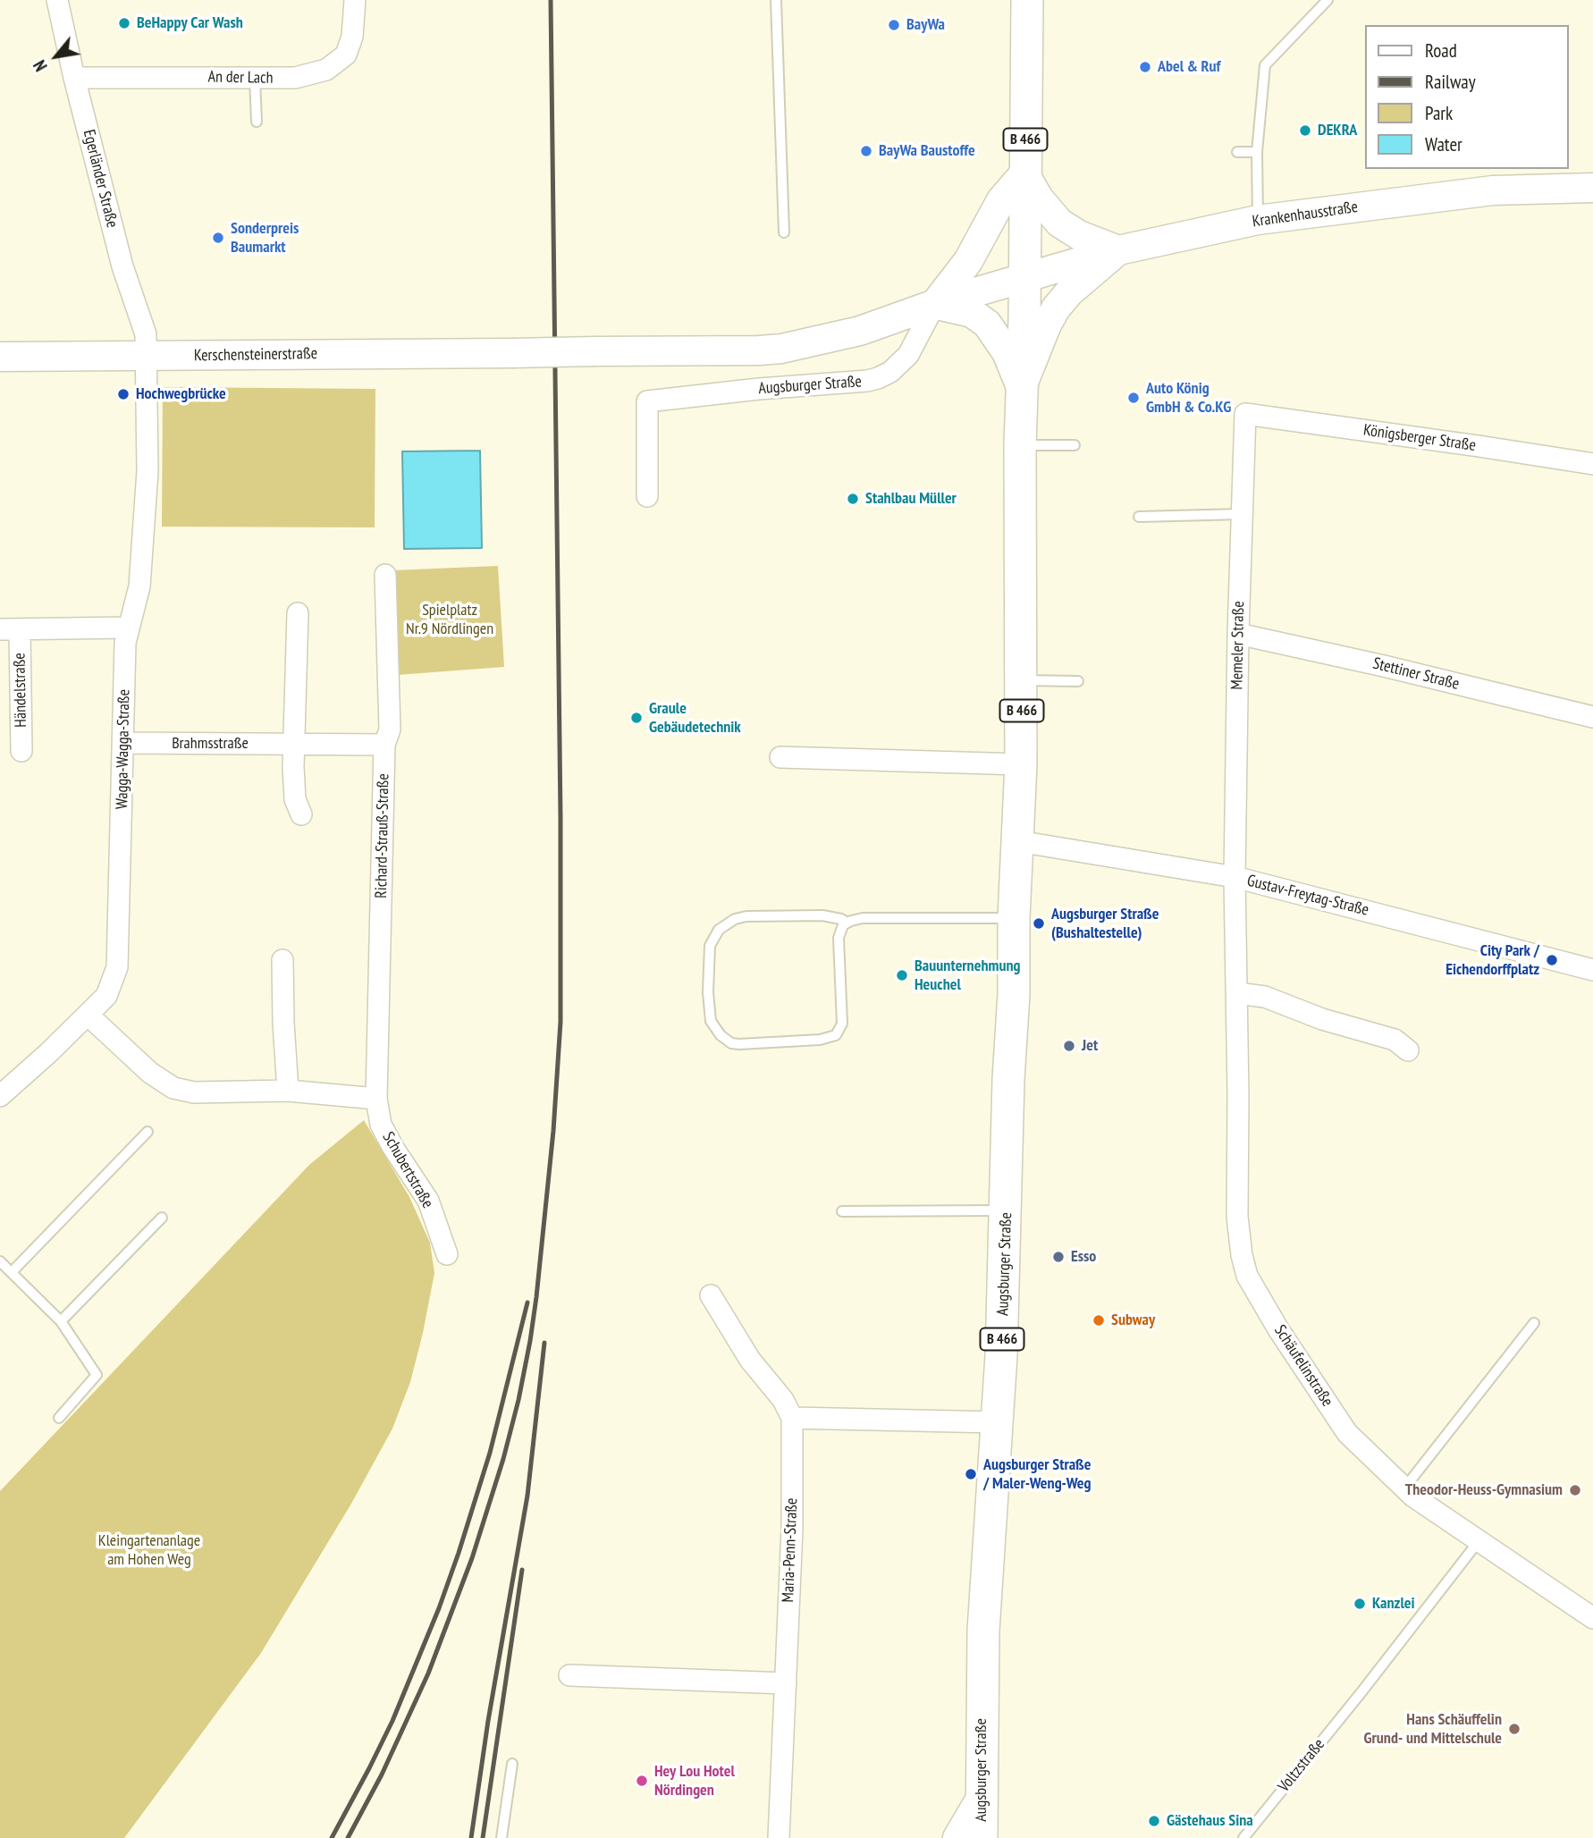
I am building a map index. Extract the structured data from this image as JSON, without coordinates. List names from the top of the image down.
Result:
{
  "streets": {
    "main road": ["B 466", "Augsburger Straße"],
    "street": [
      "An der Lach",
      "Egerländer Straße",
      "Krankenhausstraße",
      "Kerschensteinerstraße",
      "Königsberger Straße",
      "Memeler Straße",
      "Stettiner Straße",
      "Händelstraße",
      "Brahmsstraße",
      "Wagga-Wagga-Straße",
      "Richard-Strauß-Straße",
      "Gustav-Freytag-Straße",
      "Schubertstraße",
      "Schäufelinstraße",
      "Maria-Penn-Straße"
    ],
    "lane": ["Voltzstraße"]
  },
  "crossings": [
    ["An der Lach", "Egerländer Straße"],
    ["B 466", "Augsburger Straße"],
    ["Egerländer Straße", "Kerschensteinerstraße"],
    ["Egerländer Straße", "Wagga-Wagga-Straße"],
    ["Krankenhausstraße", "Augsburger Straße"],
    ["Kerschensteinerstraße", "Augsburger Straße"],
    ["Kerschensteinerstraße", "Wagga-Wagga-Straße"],
    ["Augsburger Straße", "Gustav-Freytag-Straße"],
    ["Königsberger Straße", "Memeler Straße"],
    ["Memeler Straße", "Stettiner Straße"],
    ["Memeler Straße", "Gustav-Freytag-Straße"],
    ["Memeler Straße", "Schäufelinstraße"],
    ["Händelstraße", "Wagga-Wagga-Straße"],
    ["Brahmsstraße", "Wagga-Wagga-Straße"],
    ["Brahmsstraße", "Richard-Strauß-Straße"],
    ["Richard-Strauß-Straße", "Schubertstraße"],
    ["Gustav-Freytag-Straße", "Schäufelinstraße"],
    ["Schäufelinstraße", "Voltzstraße"]
  ],
  "parks": ["Spielplatz Nr.9 Nördlingen", "Kleingartenanlage am Hohen Weg"],
  "places": [
    "BeHappy Car Wash",
    "BayWa",
    "Abel & Ruf",
    "DEKRA",
    "BayWa Baustoffe",
    "Sonderpreis Baumarkt",
    "Hochwegbrücke",
    "Auto König GmbH & Co.KG",
    "Stahlbau Müller",
    "Graule Gebäudetechnik",
    "Augsburger Straße (Bushaltestelle)",
    "City Park / Eichendorffplatz",
    "Bauunternehmung Heuchel",
    "Jet",
    "Esso",
    "Subway",
    "Augsburger Straße / Maler-Weng-Weg",
    "Theodor-Heuss-Gymnasium",
    "Kanzlei",
    "Hans Schäuffelin Grund- und Mittelschule",
    "Hey Lou Hotel Nördingen",
    "Gästehaus Sina"
  ],
  "legend": [
    "Road",
    "Railway",
    "Park",
    "Water"
  ],
  "north": "bottom left"
}
